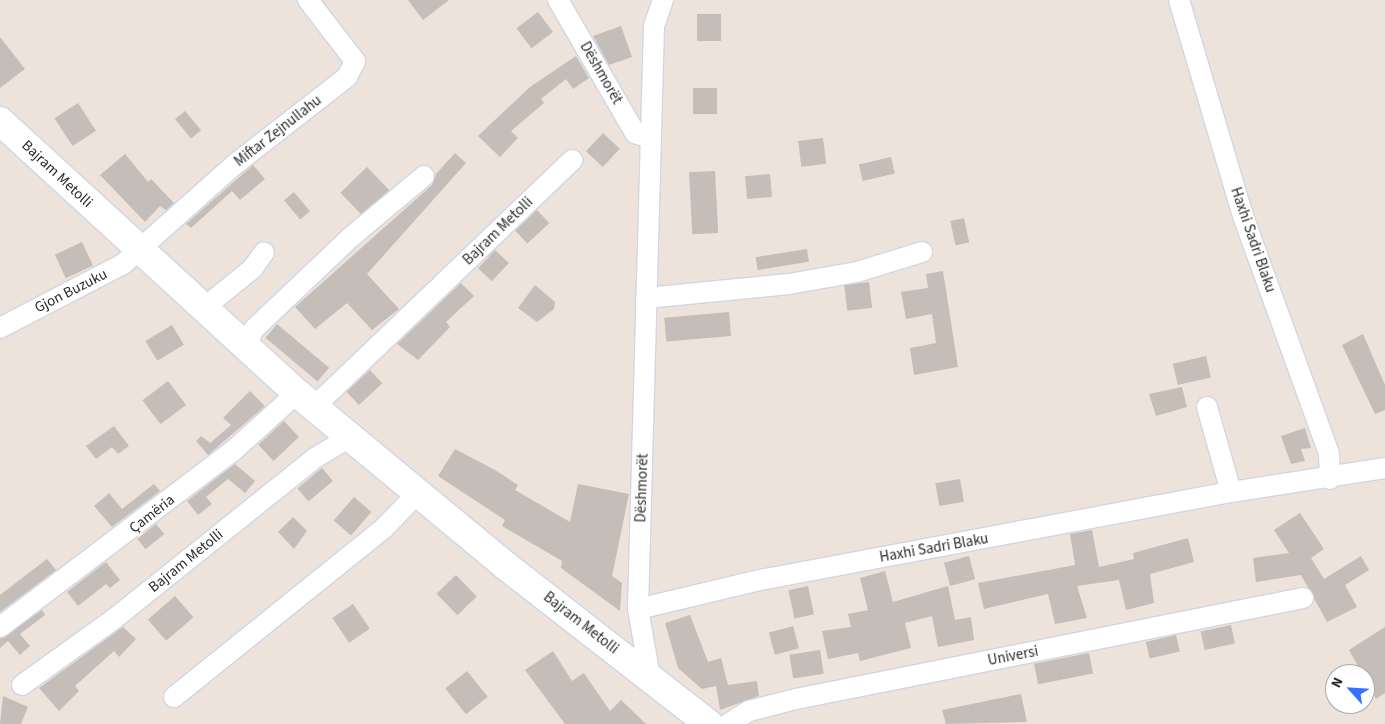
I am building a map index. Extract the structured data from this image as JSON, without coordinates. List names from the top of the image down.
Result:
{
  "streets": {
    "main road": ["Bajram Metolli"],
    "street": [
      "Dëshmorët",
      "Miftar Zejnullahu",
      "Haxhi Sadri Blaku",
      "Gjon Buzuku",
      "Çamëria",
      "Universi"
    ]
  },
  "crossings": [
    ["Dëshmorët", "Bajram Metolli"],
    ["Dëshmorët", "Haxhi Sadri Blaku"],
    ["Miftar Zejnullahu", "Bajram Metolli"],
    ["Miftar Zejnullahu", "Gjon Buzuku"],
    ["Bajram Metolli", "Gjon Buzuku"],
    ["Bajram Metolli", "Çamëria"]
  ],
  "north": "top left"
}
